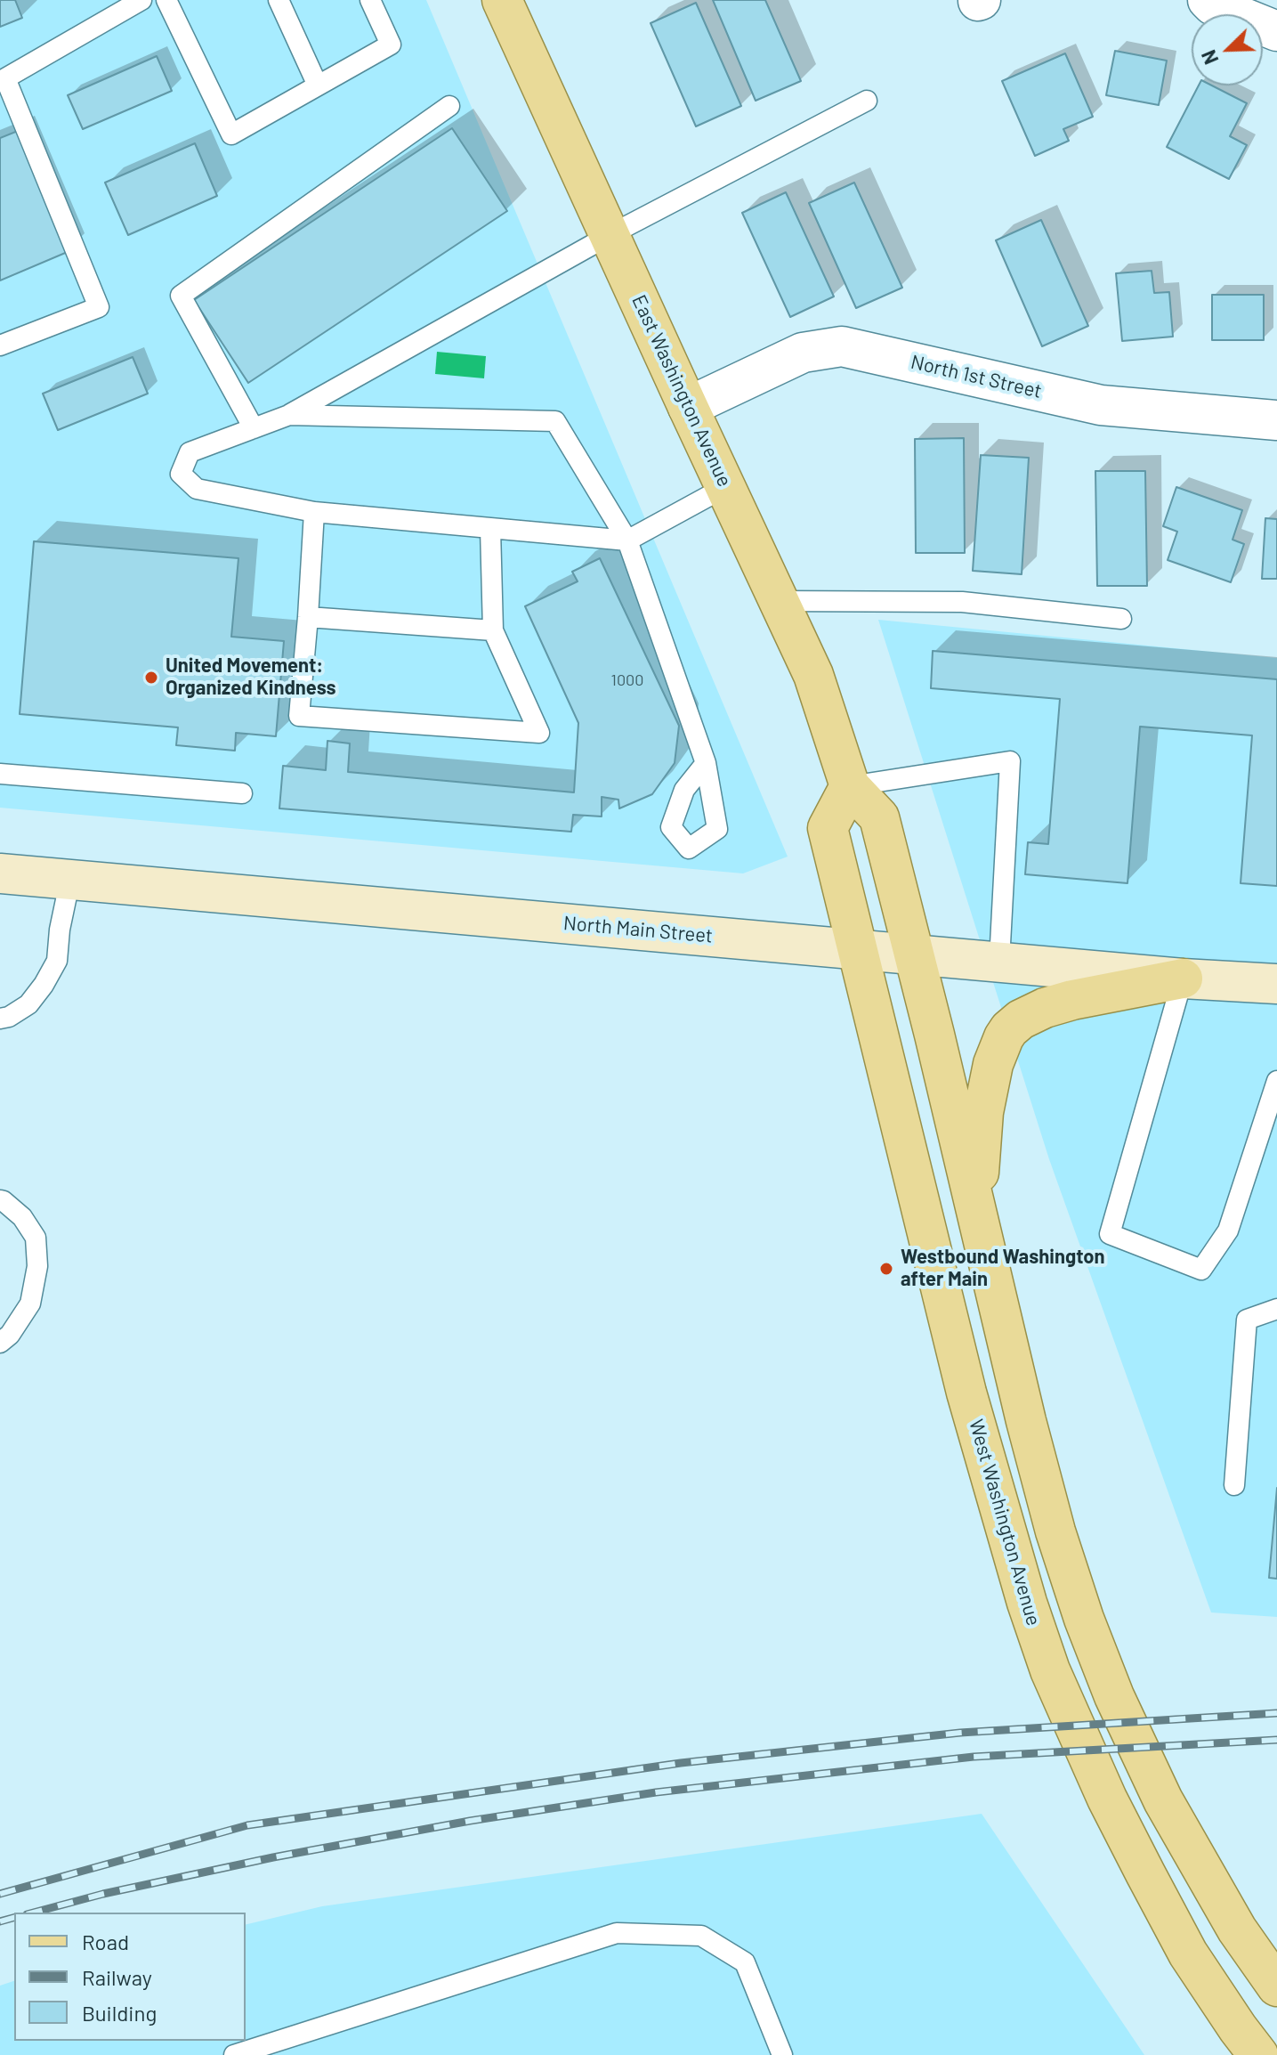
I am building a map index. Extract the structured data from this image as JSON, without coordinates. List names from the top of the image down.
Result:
{
  "streets": {
    "main road": ["East Washington Avenue", "North Main Street", "West Washington Avenue"],
    "street": ["North 1st Street"]
  },
  "crossings": [
    ["North 1st Street", "East Washington Avenue"],
    ["East Washington Avenue", "North Main Street"],
    ["North Main Street", "West Washington Avenue"]
  ],
  "places": ["United Movement: Organized Kindness", "Westbound Washington after Main"],
  "house_numbers": ["1000"],
  "legend": ["Road", "Railway", "Building"],
  "north": "bottom left"
}
